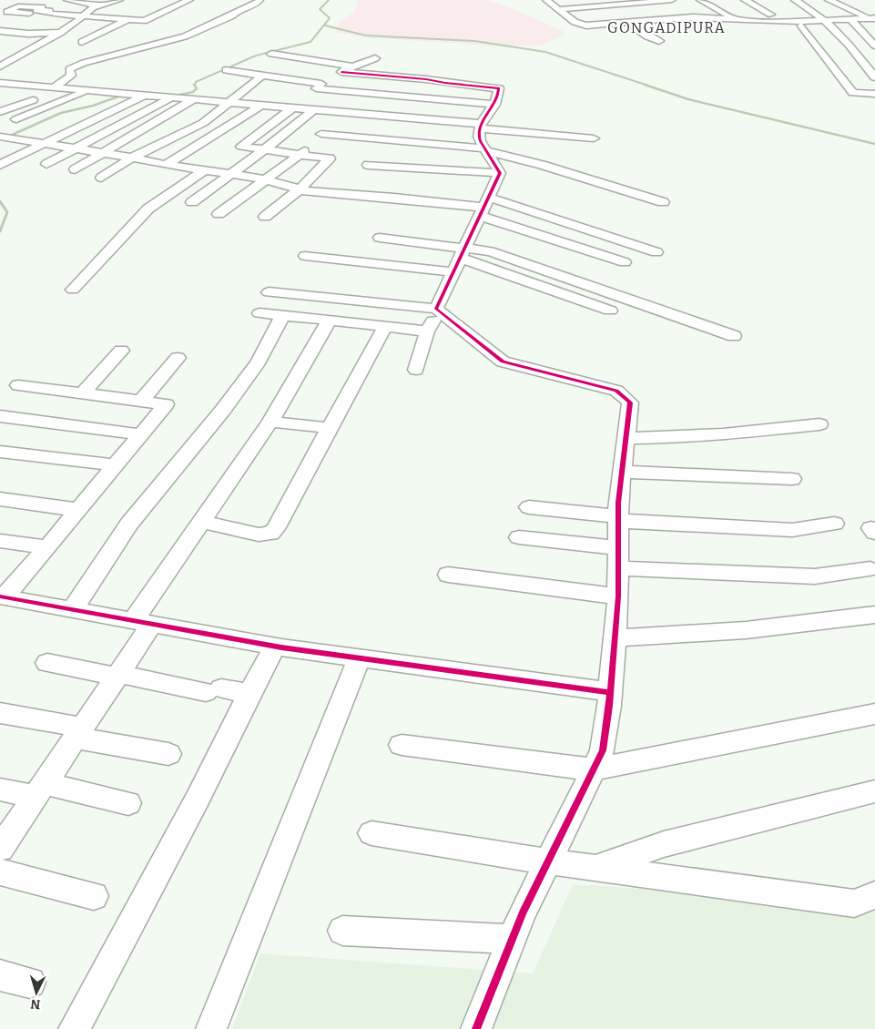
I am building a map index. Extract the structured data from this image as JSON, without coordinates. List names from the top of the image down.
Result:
{
  "districts": ["GONGADIPURA"],
  "north": "bottom"
}
